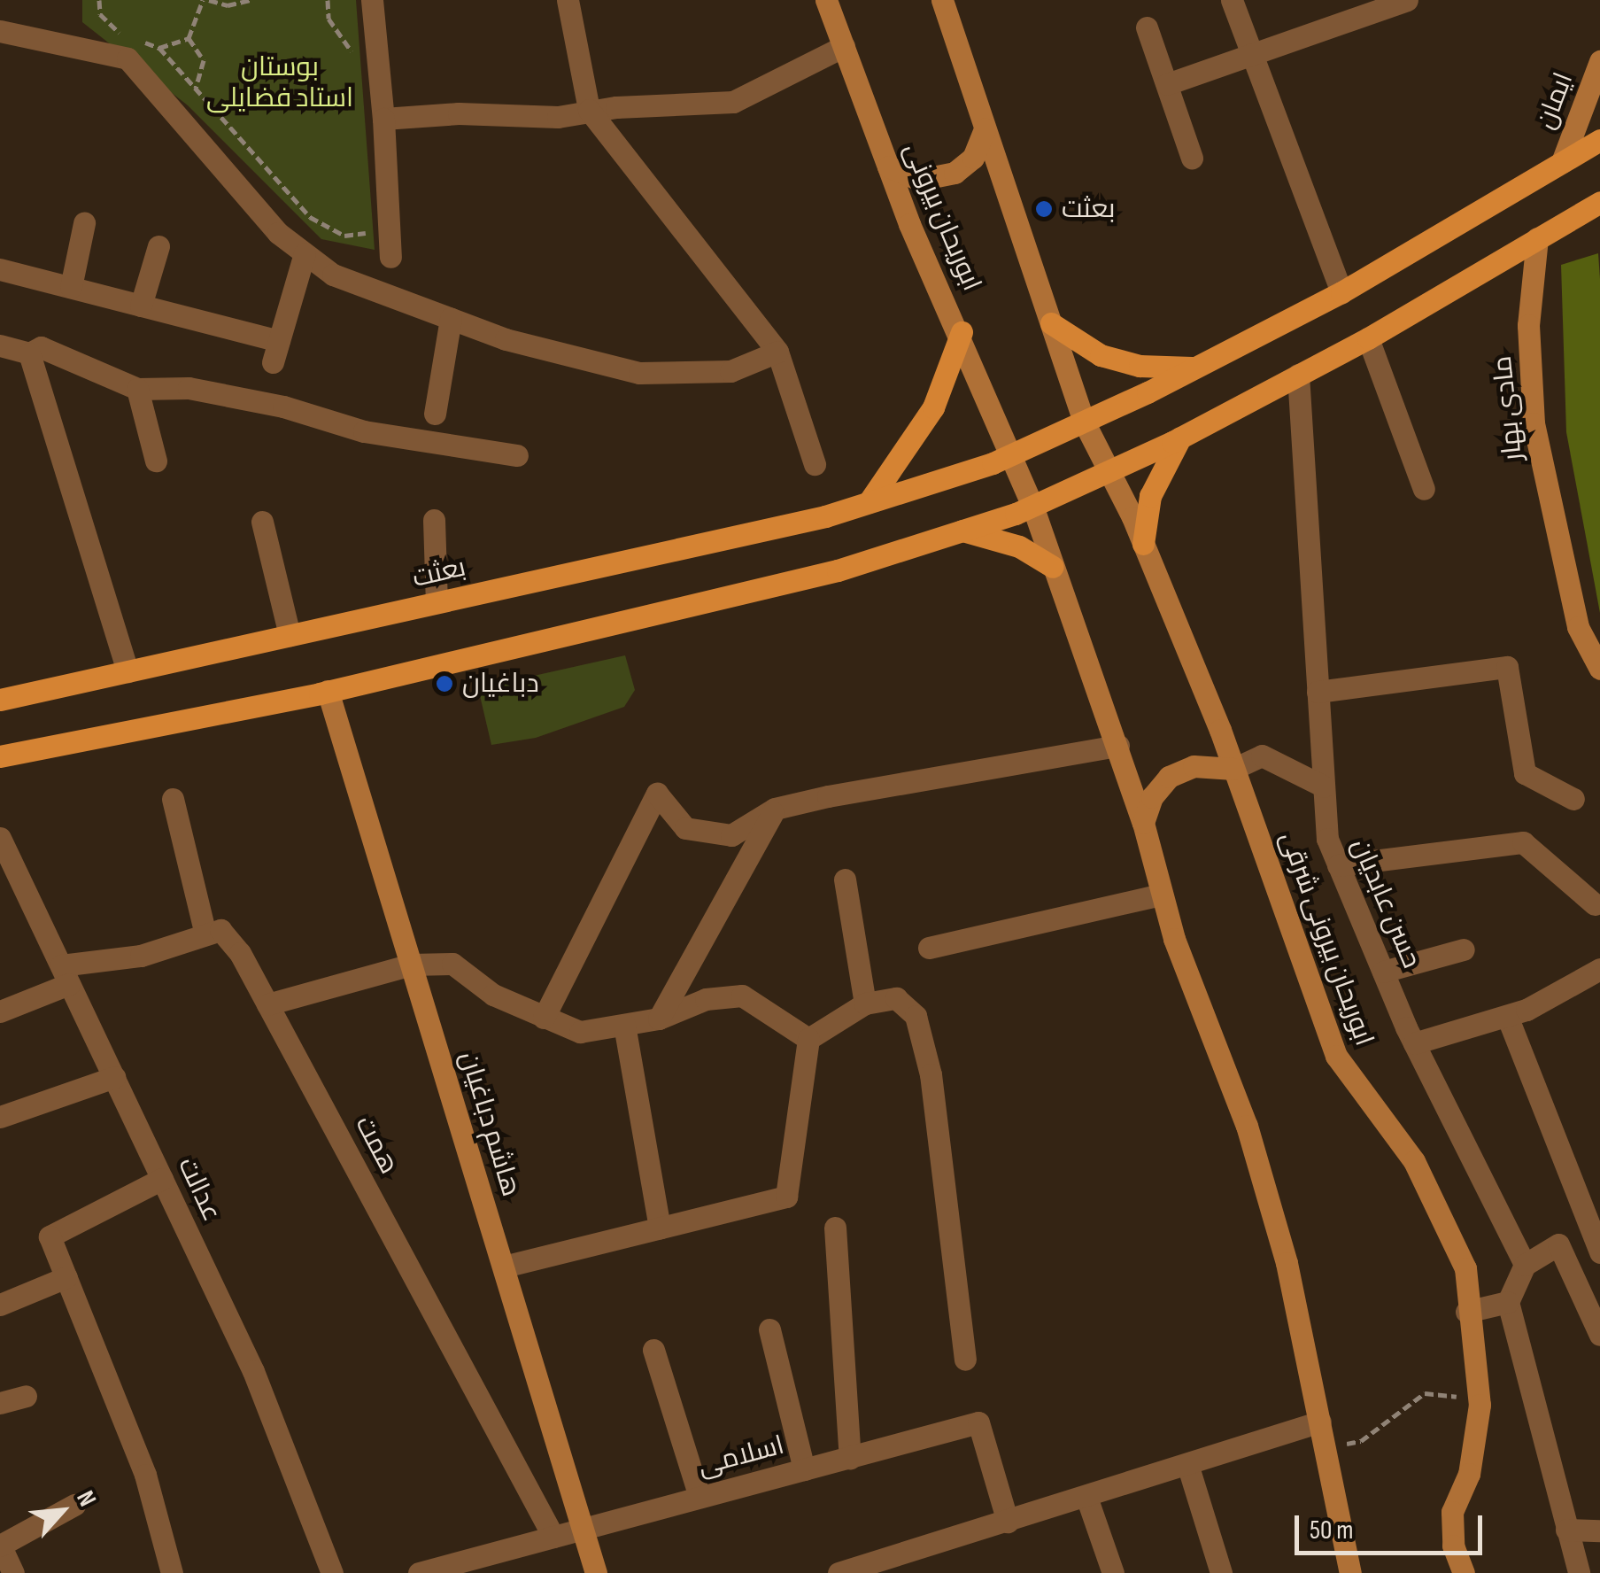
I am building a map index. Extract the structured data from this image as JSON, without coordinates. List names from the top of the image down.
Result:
{
  "streets": {
    "main road": [
      "ایمان",
      "ابوریحان بیرونی",
      "مادی بهار",
      "بعثت",
      "ابوریحان بیرونی شرقی",
      "هاشم دباغیان"
    ],
    "street": [
      "حسن عابدیان",
      "همت",
      "عدالت",
      "اسلامی"
    ]
  },
  "crossings": [
    ["ایمان", "بعثت"],
    ["ابوریحان بیرونی", "بعثت"],
    ["بعثت", "ابوریحان بیرونی شرقی"],
    ["هاشم دباغیان", "اسلامی"],
    ["همت", "اسلامی"]
  ],
  "parks": ["بوستان استاد فضایلی"],
  "places": ["بعثت", "دباغیان"],
  "scale_bar": "50 m",
  "north": "top right"
}
